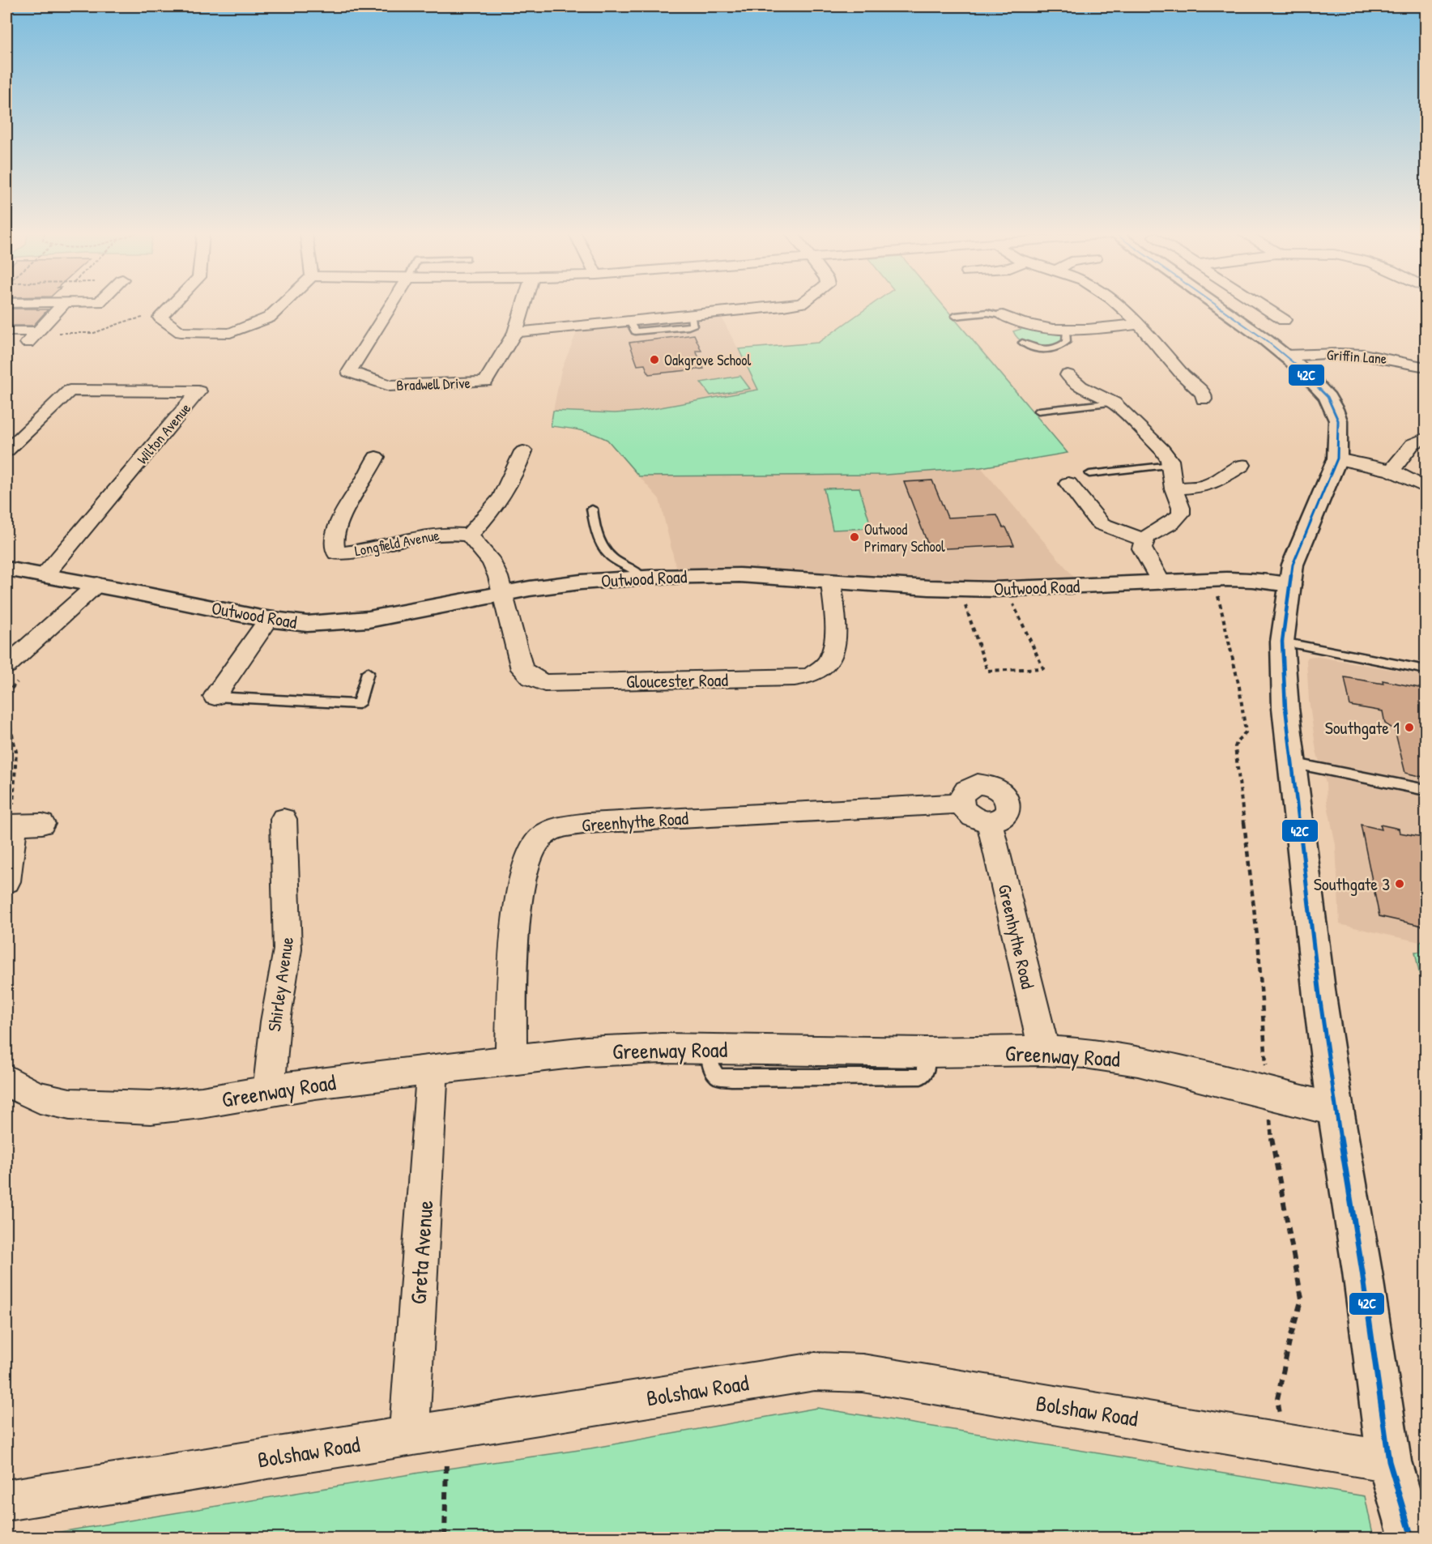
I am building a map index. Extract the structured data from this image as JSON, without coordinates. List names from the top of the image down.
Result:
{
  "streets": {
    "main road": ["Outwood Road"],
    "street": [
      "Griffin Lane",
      "Bradwell Drive",
      "Wilton Avenue",
      "Longfield Avenue",
      "Gloucester Road",
      "Greenhythe Road",
      "Shirley Avenue",
      "Greenway Road",
      "Greta Avenue",
      "Bolshaw Road"
    ]
  },
  "crossings": [
    ["Wilton Avenue", "Outwood Road"],
    ["Outwood Road", "Gloucester Road"],
    ["Greenhythe Road", "Greenway Road"],
    ["Shirley Avenue", "Greenway Road"],
    ["Greenway Road", "Greta Avenue"],
    ["Greta Avenue", "Bolshaw Road"]
  ],
  "places": [
    "Oakgrove School",
    "Outwood Primary School",
    "Southgate 1",
    "Southgate 3"
  ],
  "lines": ["transit line 42C"]
}
